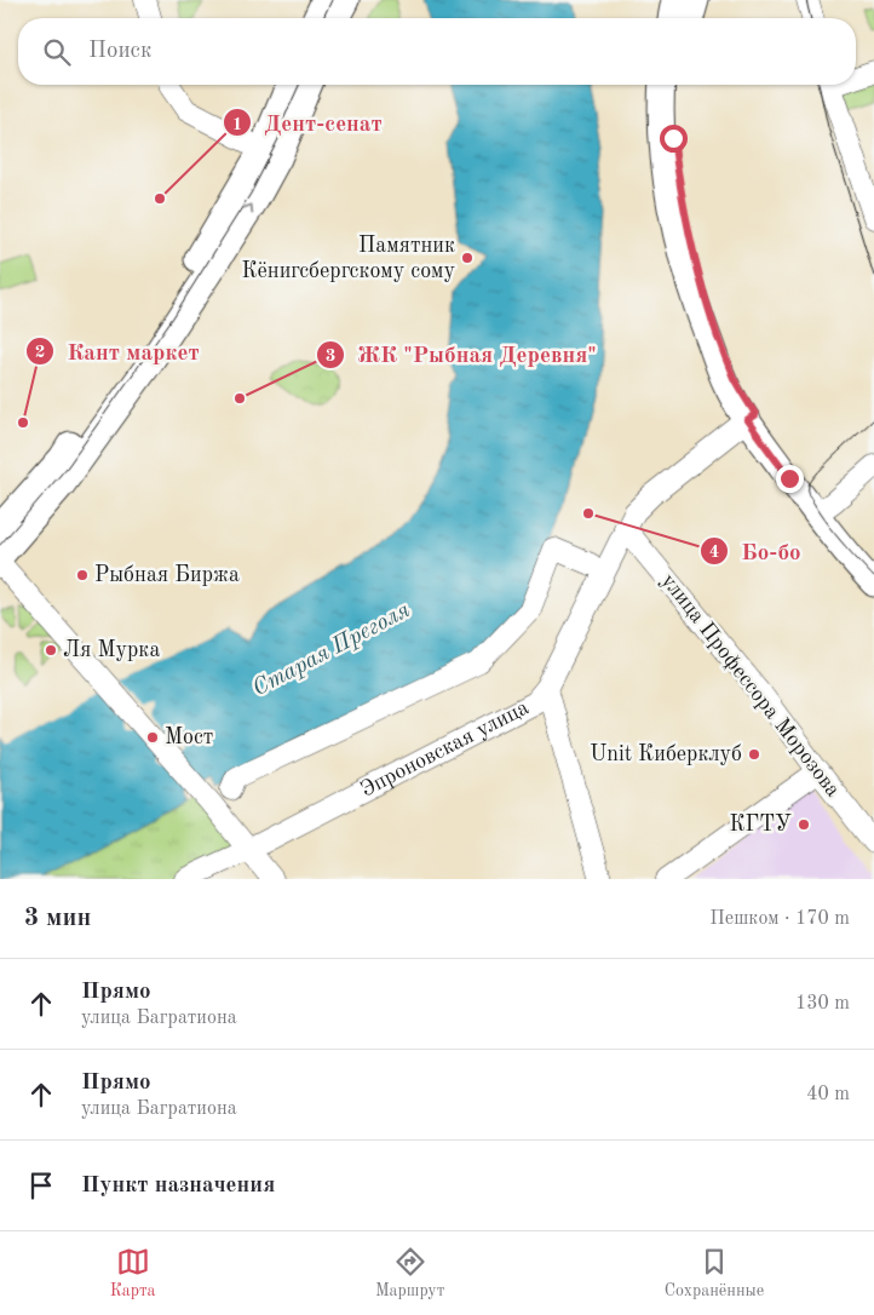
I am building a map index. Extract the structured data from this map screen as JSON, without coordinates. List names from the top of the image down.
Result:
{
  "streets": {
    "street": ["улица Профессора Морозова", "Эпроновская улица"]
  },
  "crossings": [
    ["улица Профессора Морозова", "Эпроновская улица"]
  ],
  "water": ["Старая Преголя"],
  "places": [
    "Дент-сенат",
    "Памятник Кёнигсбергскому сому",
    "ЖК \"Рыбная Деревня\"",
    "Кант маркет",
    "Бо-бо",
    "Рыбная Биржа",
    "Ля Мурка",
    "Мост",
    "Unit Киберклуб",
    "КГТУ"
  ],
  "page": {
    "search": "Поиск",
    "heading": ["3 мин", "Пешком · 170 m"],
    "list": [
      ["Прямо", "улица Багратиона", "130 m"],
      ["Прямо", "улица Багратиона", "40 m"],
      "Пункт назначения"
    ],
    "nav": ["Карта", "Маршрут", "Сохранённые"]
  }
}
